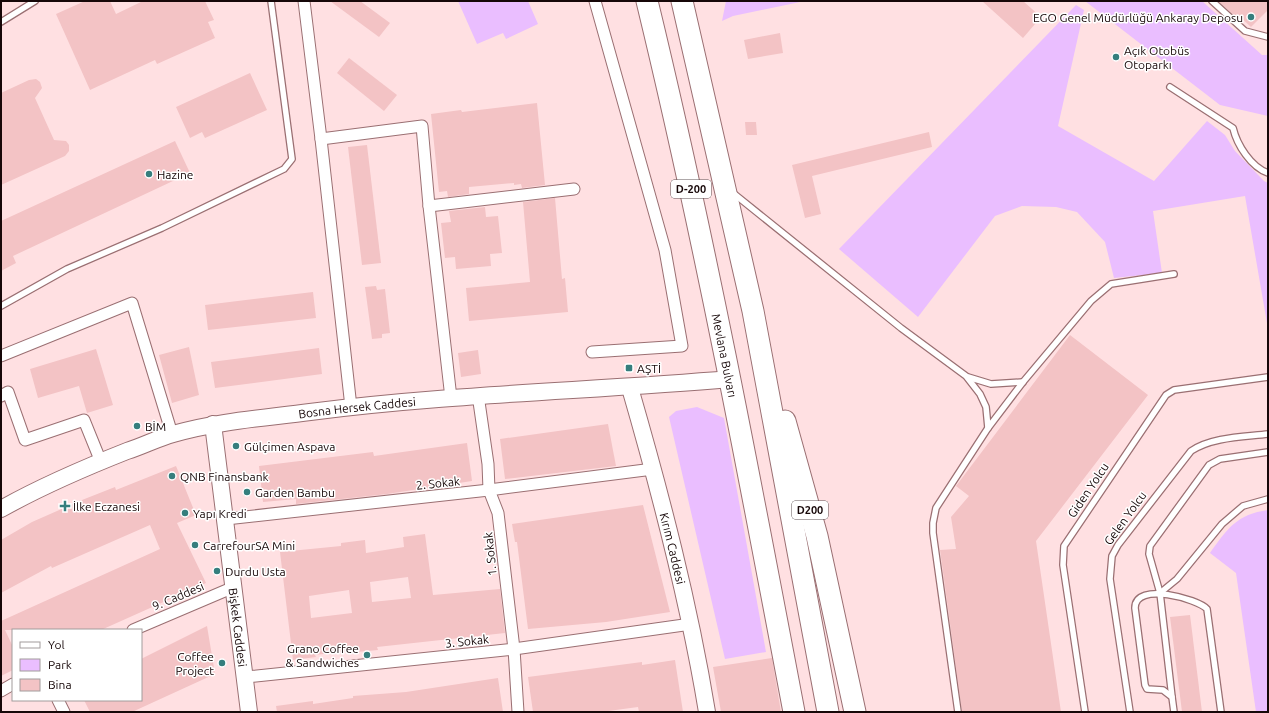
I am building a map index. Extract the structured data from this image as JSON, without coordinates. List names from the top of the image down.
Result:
{
  "streets": {
    "highway": ["D-200", "Mevlana Bulvarı", "D200"],
    "main road": ["Bosna Hersek Caddesi", "Kırım Caddesi", "Bişkek Caddesi"],
    "street": [
      "2. Sokak",
      "1. Sokak",
      "9. Caddesi",
      "3. Sokak"
    ],
    "lane": ["Giden Yolcu", "Gelen Yolcu"]
  },
  "crossings": [
    ["D-200", "D200"],
    ["Mevlana Bulvarı", "Bosna Hersek Caddesi"],
    ["Bosna Hersek Caddesi", "Kırım Caddesi"],
    ["Bosna Hersek Caddesi", "1. Sokak"],
    ["Bosna Hersek Caddesi", "Bişkek Caddesi"],
    ["2. Sokak", "Kırım Caddesi"],
    ["2. Sokak", "1. Sokak"],
    ["2. Sokak", "Bişkek Caddesi"],
    ["Kırım Caddesi", "3. Sokak"],
    ["1. Sokak", "3. Sokak"],
    ["9. Caddesi", "Bişkek Caddesi"],
    ["Bişkek Caddesi", "3. Sokak"]
  ],
  "places": {
    "other": [
      "EGO Genel Müdürlüğü Ankaray Deposu",
      "Açık Otobüs Otoparkı",
      "Hazine",
      "BİM",
      "Gülçimen Aspava",
      "QNB Finansbank",
      "Garden Bambu",
      "Yapı Kredi",
      "CarrefourSA Mini",
      "Durdu Usta",
      "Grano Coffee & Sandwiches",
      "Coffee Project"
    ],
    "transit": ["AŞTİ"],
    "health": ["İlke Eczanesi"]
  },
  "legend": ["Yol", "Park", "Bina"]
}
